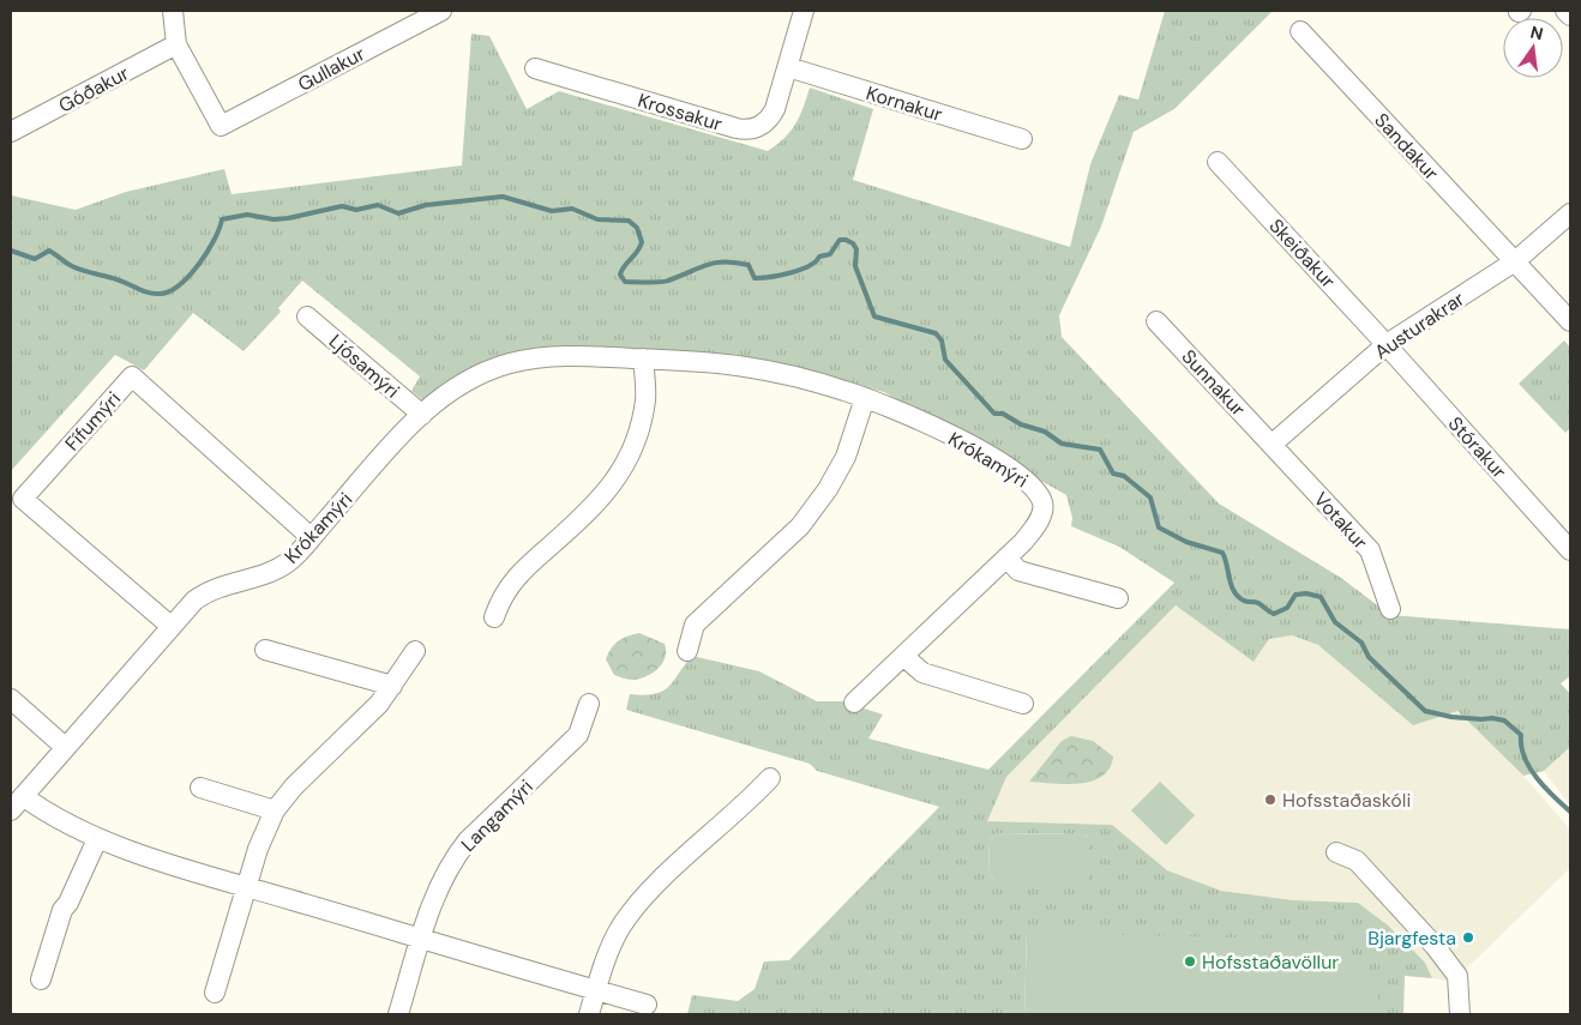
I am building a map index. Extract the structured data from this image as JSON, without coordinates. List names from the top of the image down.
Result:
{
  "streets": {
    "street": [
      "Gullakur",
      "Góðakur",
      "Kornakur",
      "Krossakur",
      "Sandakur",
      "Skeiðakur",
      "Austurakrar",
      "Ljósamýri",
      "Sunnakur",
      "Fífumýri",
      "Stórakur",
      "Krókamýri",
      "Votakur",
      "Langamýri"
    ]
  },
  "crossings": [
    ["Gullakur", "Góðakur"],
    ["Kornakur", "Krossakur"],
    ["Sandakur", "Austurakrar"],
    ["Skeiðakur", "Austurakrar"],
    ["Skeiðakur", "Stórakur"],
    ["Austurakrar", "Sunnakur"],
    ["Austurakrar", "Stórakur"],
    ["Austurakrar", "Votakur"],
    ["Ljósamýri", "Krókamýri"],
    ["Sunnakur", "Votakur"],
    ["Fífumýri", "Krókamýri"]
  ],
  "places": ["Hofsstaðaskóli", "Bjargfesta", "Hofsstaðavöllur"],
  "north": "top"
}
